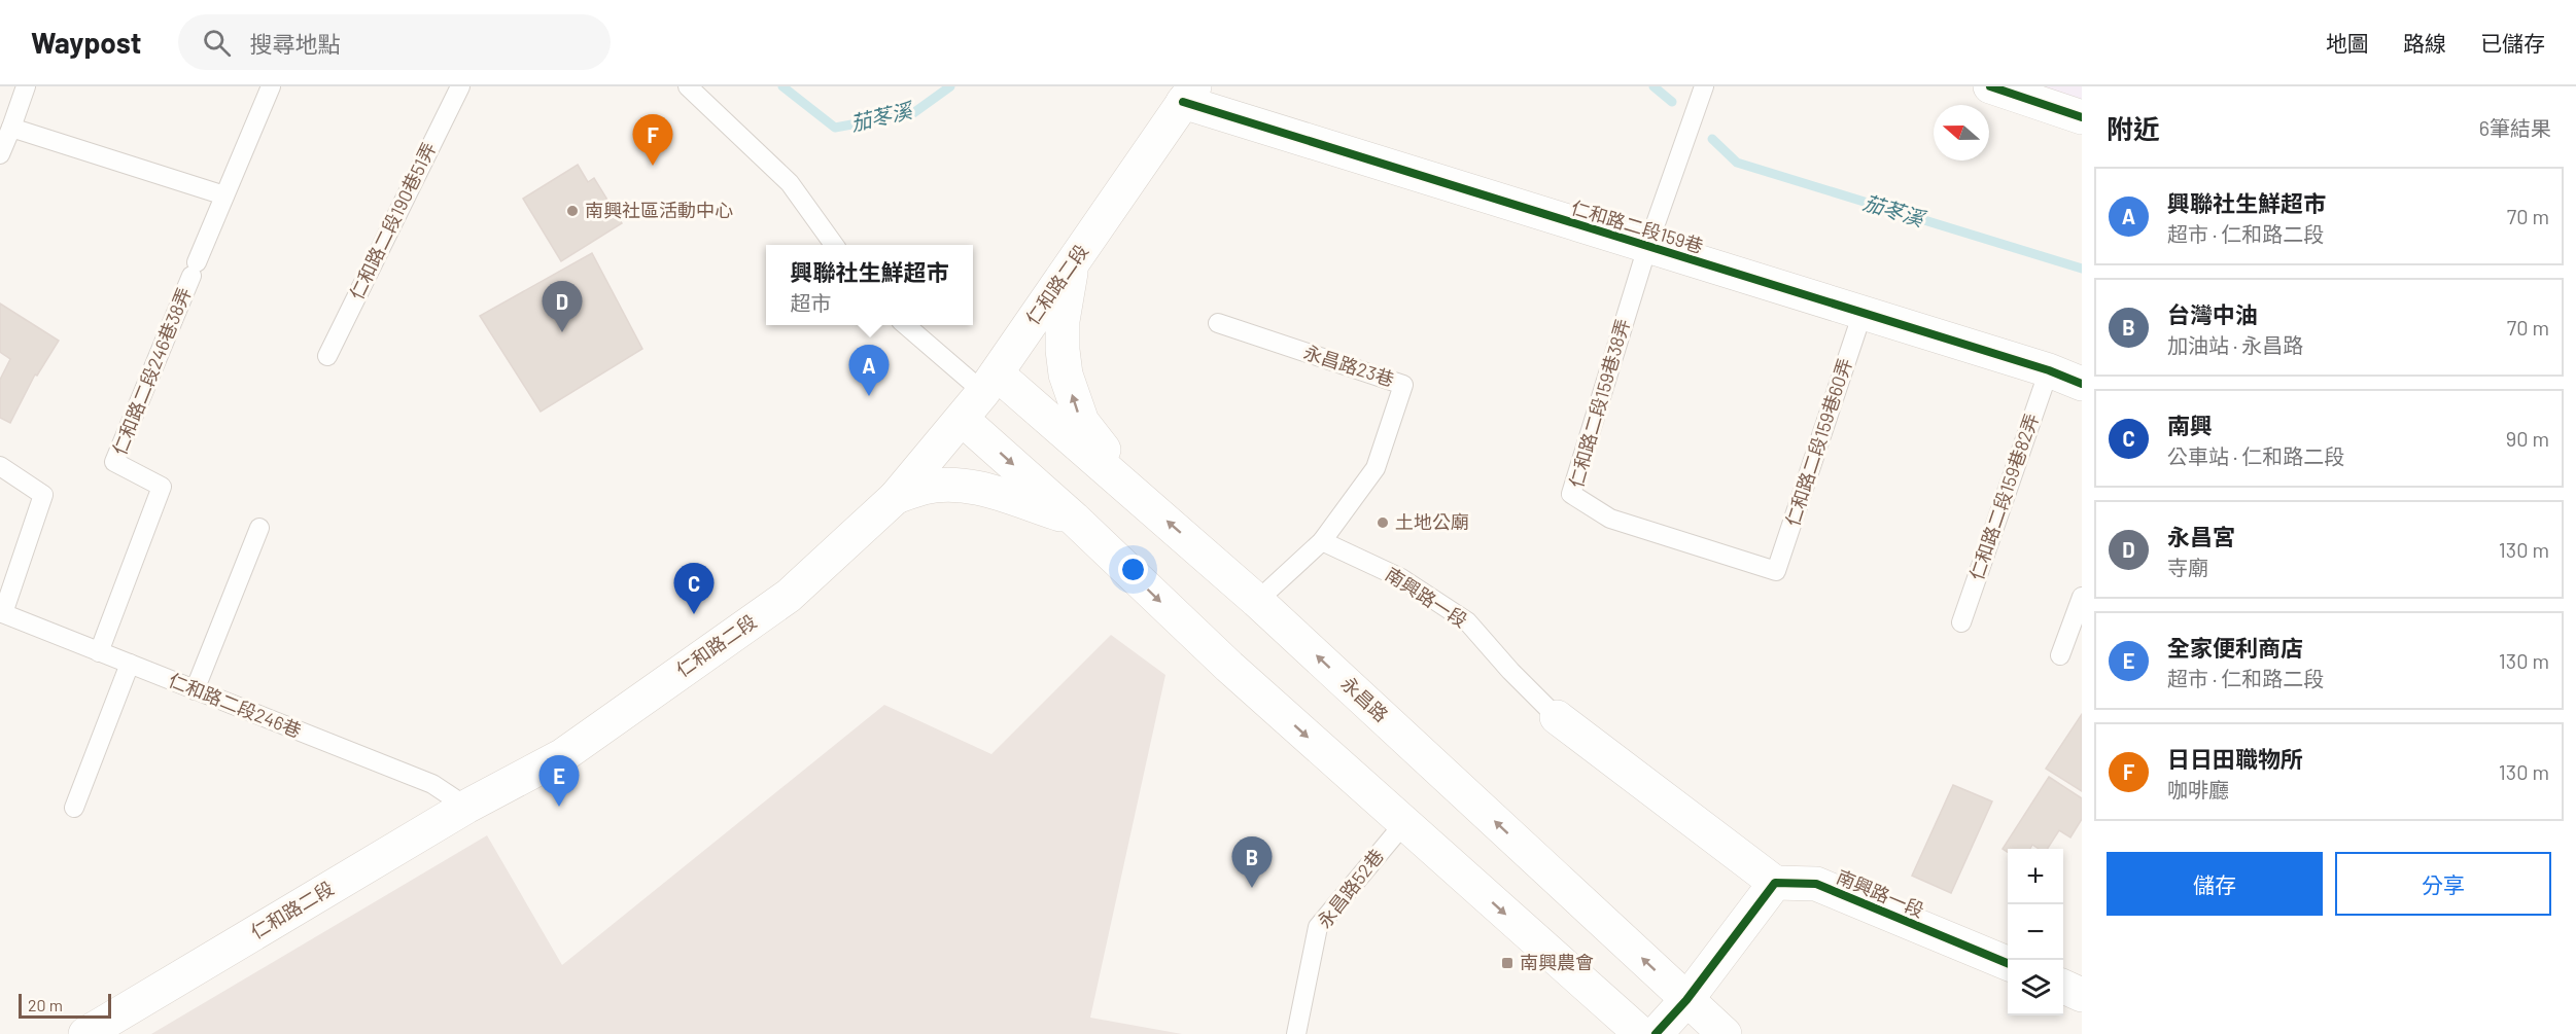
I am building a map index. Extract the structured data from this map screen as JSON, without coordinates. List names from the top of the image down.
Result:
{
  "streets": {
    "main road": [
      "仁和路二段159巷",
      "仁和路二段",
      "南興路一段",
      "永昌路"
    ],
    "lane": [
      "仁和路二段190巷51弄",
      "永昌路23巷",
      "仁和路二段246巷38弄",
      "仁和路二段159巷38弄",
      "仁和路二段159巷60弄",
      "仁和路二段159巷82弄",
      "仁和路二段246巷",
      "永昌路52巷"
    ]
  },
  "crossings": [
    ["仁和路二段159巷", "仁和路二段"],
    ["仁和路二段159巷", "仁和路二段159巷38弄"],
    ["仁和路二段159巷", "仁和路二段159巷60弄"],
    ["仁和路二段159巷", "仁和路二段159巷82弄"],
    ["仁和路二段", "永昌路"],
    ["仁和路二段", "仁和路二段246巷"],
    ["永昌路23巷", "南興路一段"],
    ["永昌路23巷", "永昌路"],
    ["仁和路二段246巷38弄", "仁和路二段246巷"],
    ["仁和路二段159巷38弄", "仁和路二段159巷60弄"]
  ],
  "water": ["茄苳溪"],
  "places": {
    "other": ["南興社區活動中心", "土地公廟"],
    "transit": ["南興農會"]
  },
  "scale_bar": "20 m",
  "north": "left",
  "page": {
    "header": "Waypost",
    "search": "搜尋地點",
    "nav": ["地圖", "路線", "已儲存"],
    "heading": ["附近", "6筆結果"],
    "pins": [
      "F",
      "D",
      "A",
      "C",
      "E",
      "B"
    ],
    "list": [
      {
        "mark": "A",
        "name": "興聯社生鮮超市",
        "note": "超市 · 仁和路二段",
        "value": "70 m"
      },
      {
        "mark": "B",
        "name": "台灣中油",
        "note": "加油站 · 永昌路",
        "value": "70 m"
      },
      {
        "mark": "C",
        "name": "南興",
        "note": "公車站 · 仁和路二段",
        "value": "90 m"
      },
      {
        "mark": "D",
        "name": "永昌宮",
        "note": "寺廟",
        "value": "130 m"
      },
      {
        "mark": "E",
        "name": "全家便利商店",
        "note": "超市 · 仁和路二段",
        "value": "130 m"
      },
      {
        "mark": "F",
        "name": "日日田職物所",
        "note": "咖啡廳",
        "value": "130 m"
      }
    ],
    "popup": ["興聯社生鮮超市", "超市"],
    "buttons": ["儲存", "分享"],
    "map_buttons": ["+", "−"],
    "scale": "20 m"
  }
}
